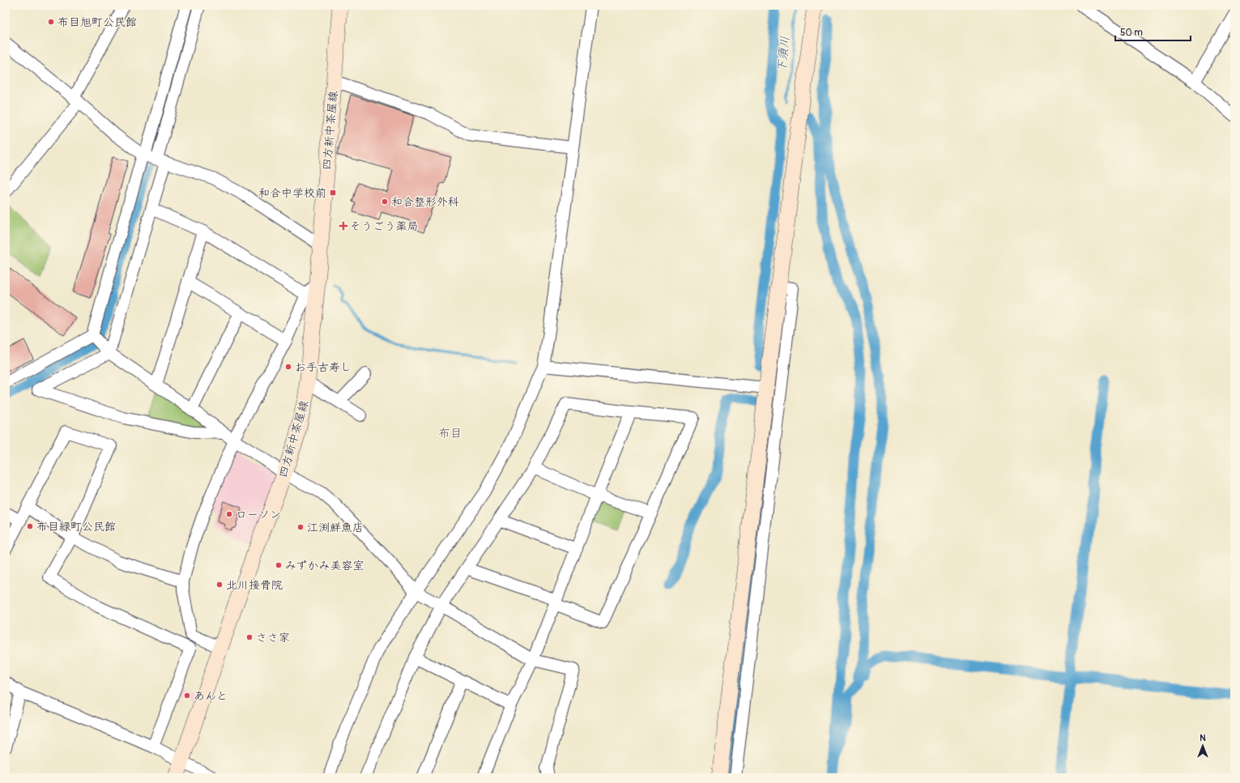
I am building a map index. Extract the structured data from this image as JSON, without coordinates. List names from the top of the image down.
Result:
{
  "streets": {
    "main road": ["四方新中茶屋線"]
  },
  "districts": ["布目"],
  "water": ["下須川"],
  "places": {
    "other": [
      "布目旭町公民館",
      "和合整形外科",
      "お手古寿し",
      "ローソン",
      "布目緑町公民館",
      "江渕鮮魚店",
      "みずかみ美容室",
      "北川接骨院",
      "ささ家",
      "あんと"
    ],
    "transit": ["和合中学校前"],
    "health": ["そうごう薬局"]
  },
  "scale_bar": "50 m",
  "north": "top"
}
